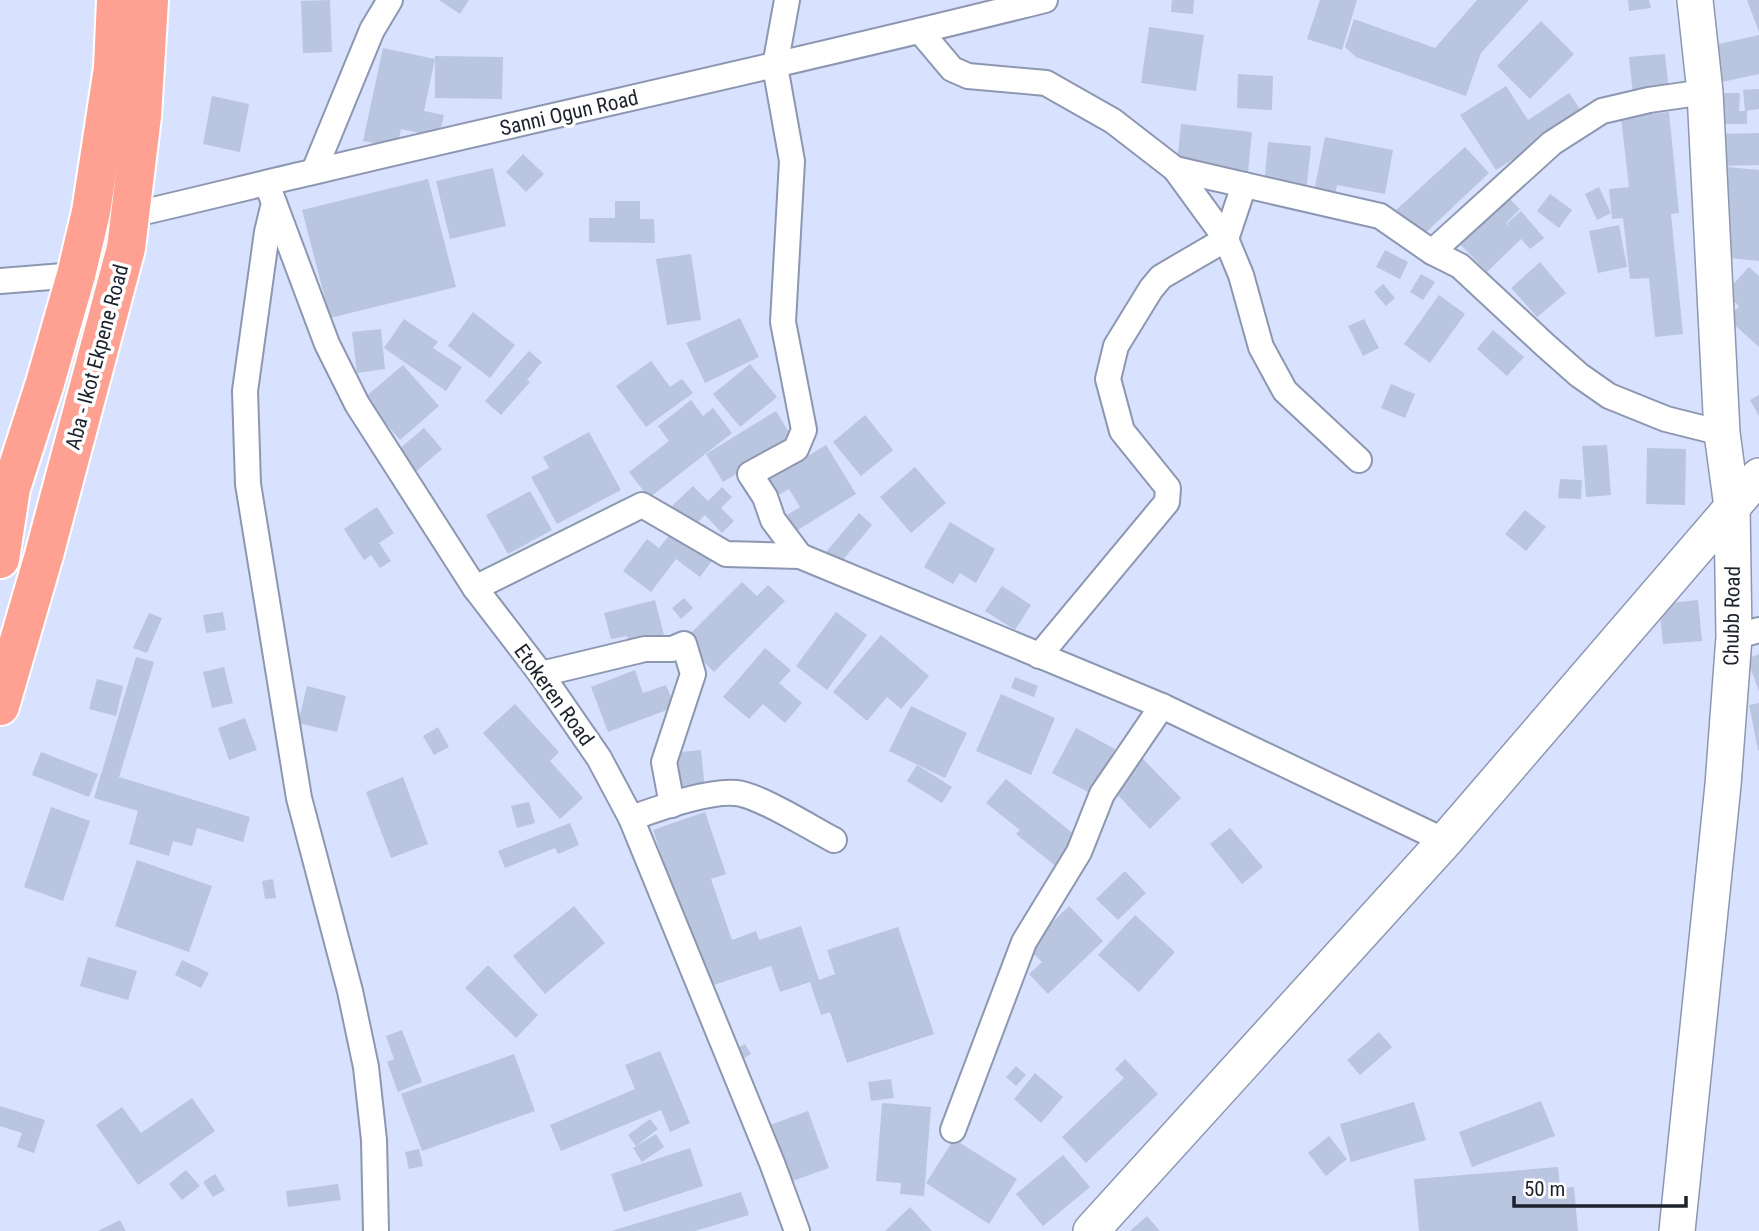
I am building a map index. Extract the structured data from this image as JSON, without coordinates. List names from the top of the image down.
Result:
{
  "streets": {
    "highway": ["Aba - Ikot Ekpene Road"],
    "street": ["Sanni Ogun Road", "Chubb Road", "Etokeren Road"]
  },
  "crossings": [
    ["Sanni Ogun Road", "Aba - Ikot Ekpene Road"],
    ["Sanni Ogun Road", "Etokeren Road"]
  ],
  "scale_bar": "50 m"
}
